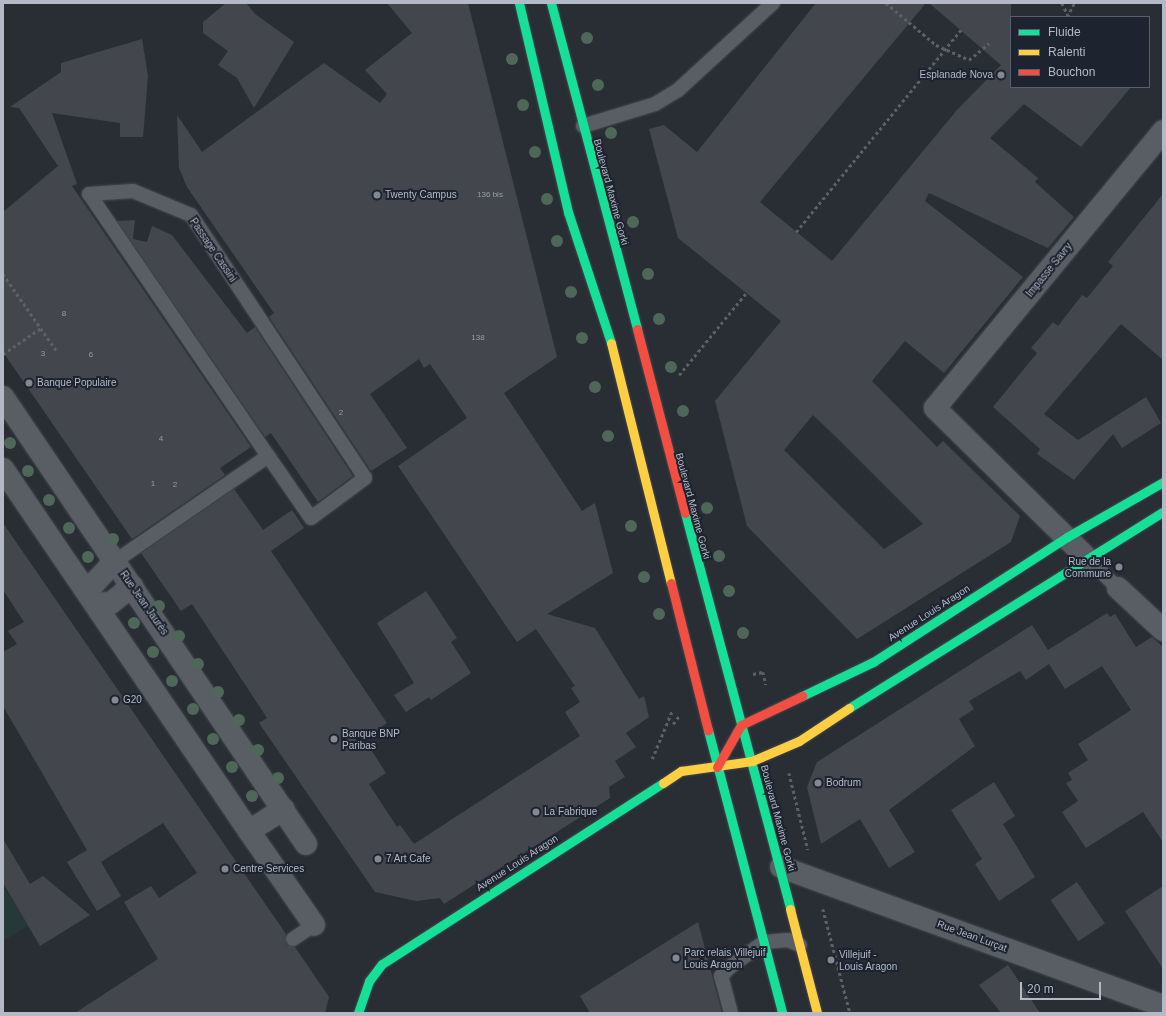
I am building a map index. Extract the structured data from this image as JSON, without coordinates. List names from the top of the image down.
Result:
{
  "streets": {
    "main road": ["Boulevard Maxime Gorki", "Avenue Louis Aragon"],
    "street": ["Impasse Savry", "Rue Jean Jaurès", "Rue Jean Lurçat"],
    "lane": ["Passage Cassini"]
  },
  "crossings": [
    ["Boulevard Maxime Gorki", "Avenue Louis Aragon"],
    ["Boulevard Maxime Gorki", "Rue Jean Lurçat"],
    ["Impasse Savry", "Avenue Louis Aragon"]
  ],
  "places": [
    "Esplanade Nova",
    "Twenty Campus",
    "Banque Populaire",
    "Rue de la Commune",
    "G20",
    "Banque BNP Paribas",
    "Bodrum",
    "La Fabrique",
    "7 Art Cafe",
    "Centre Services",
    "Parc relais Villejuif Louis Aragon",
    "Villejuif - Louis Aragon"
  ],
  "house_numbers": [
    "136 bis",
    "8",
    "138",
    "3",
    "6",
    "2",
    "4",
    "1",
    "2"
  ],
  "legend": ["Fluide", "Ralenti", "Bouchon"],
  "scale_bar": "20 m"
}
